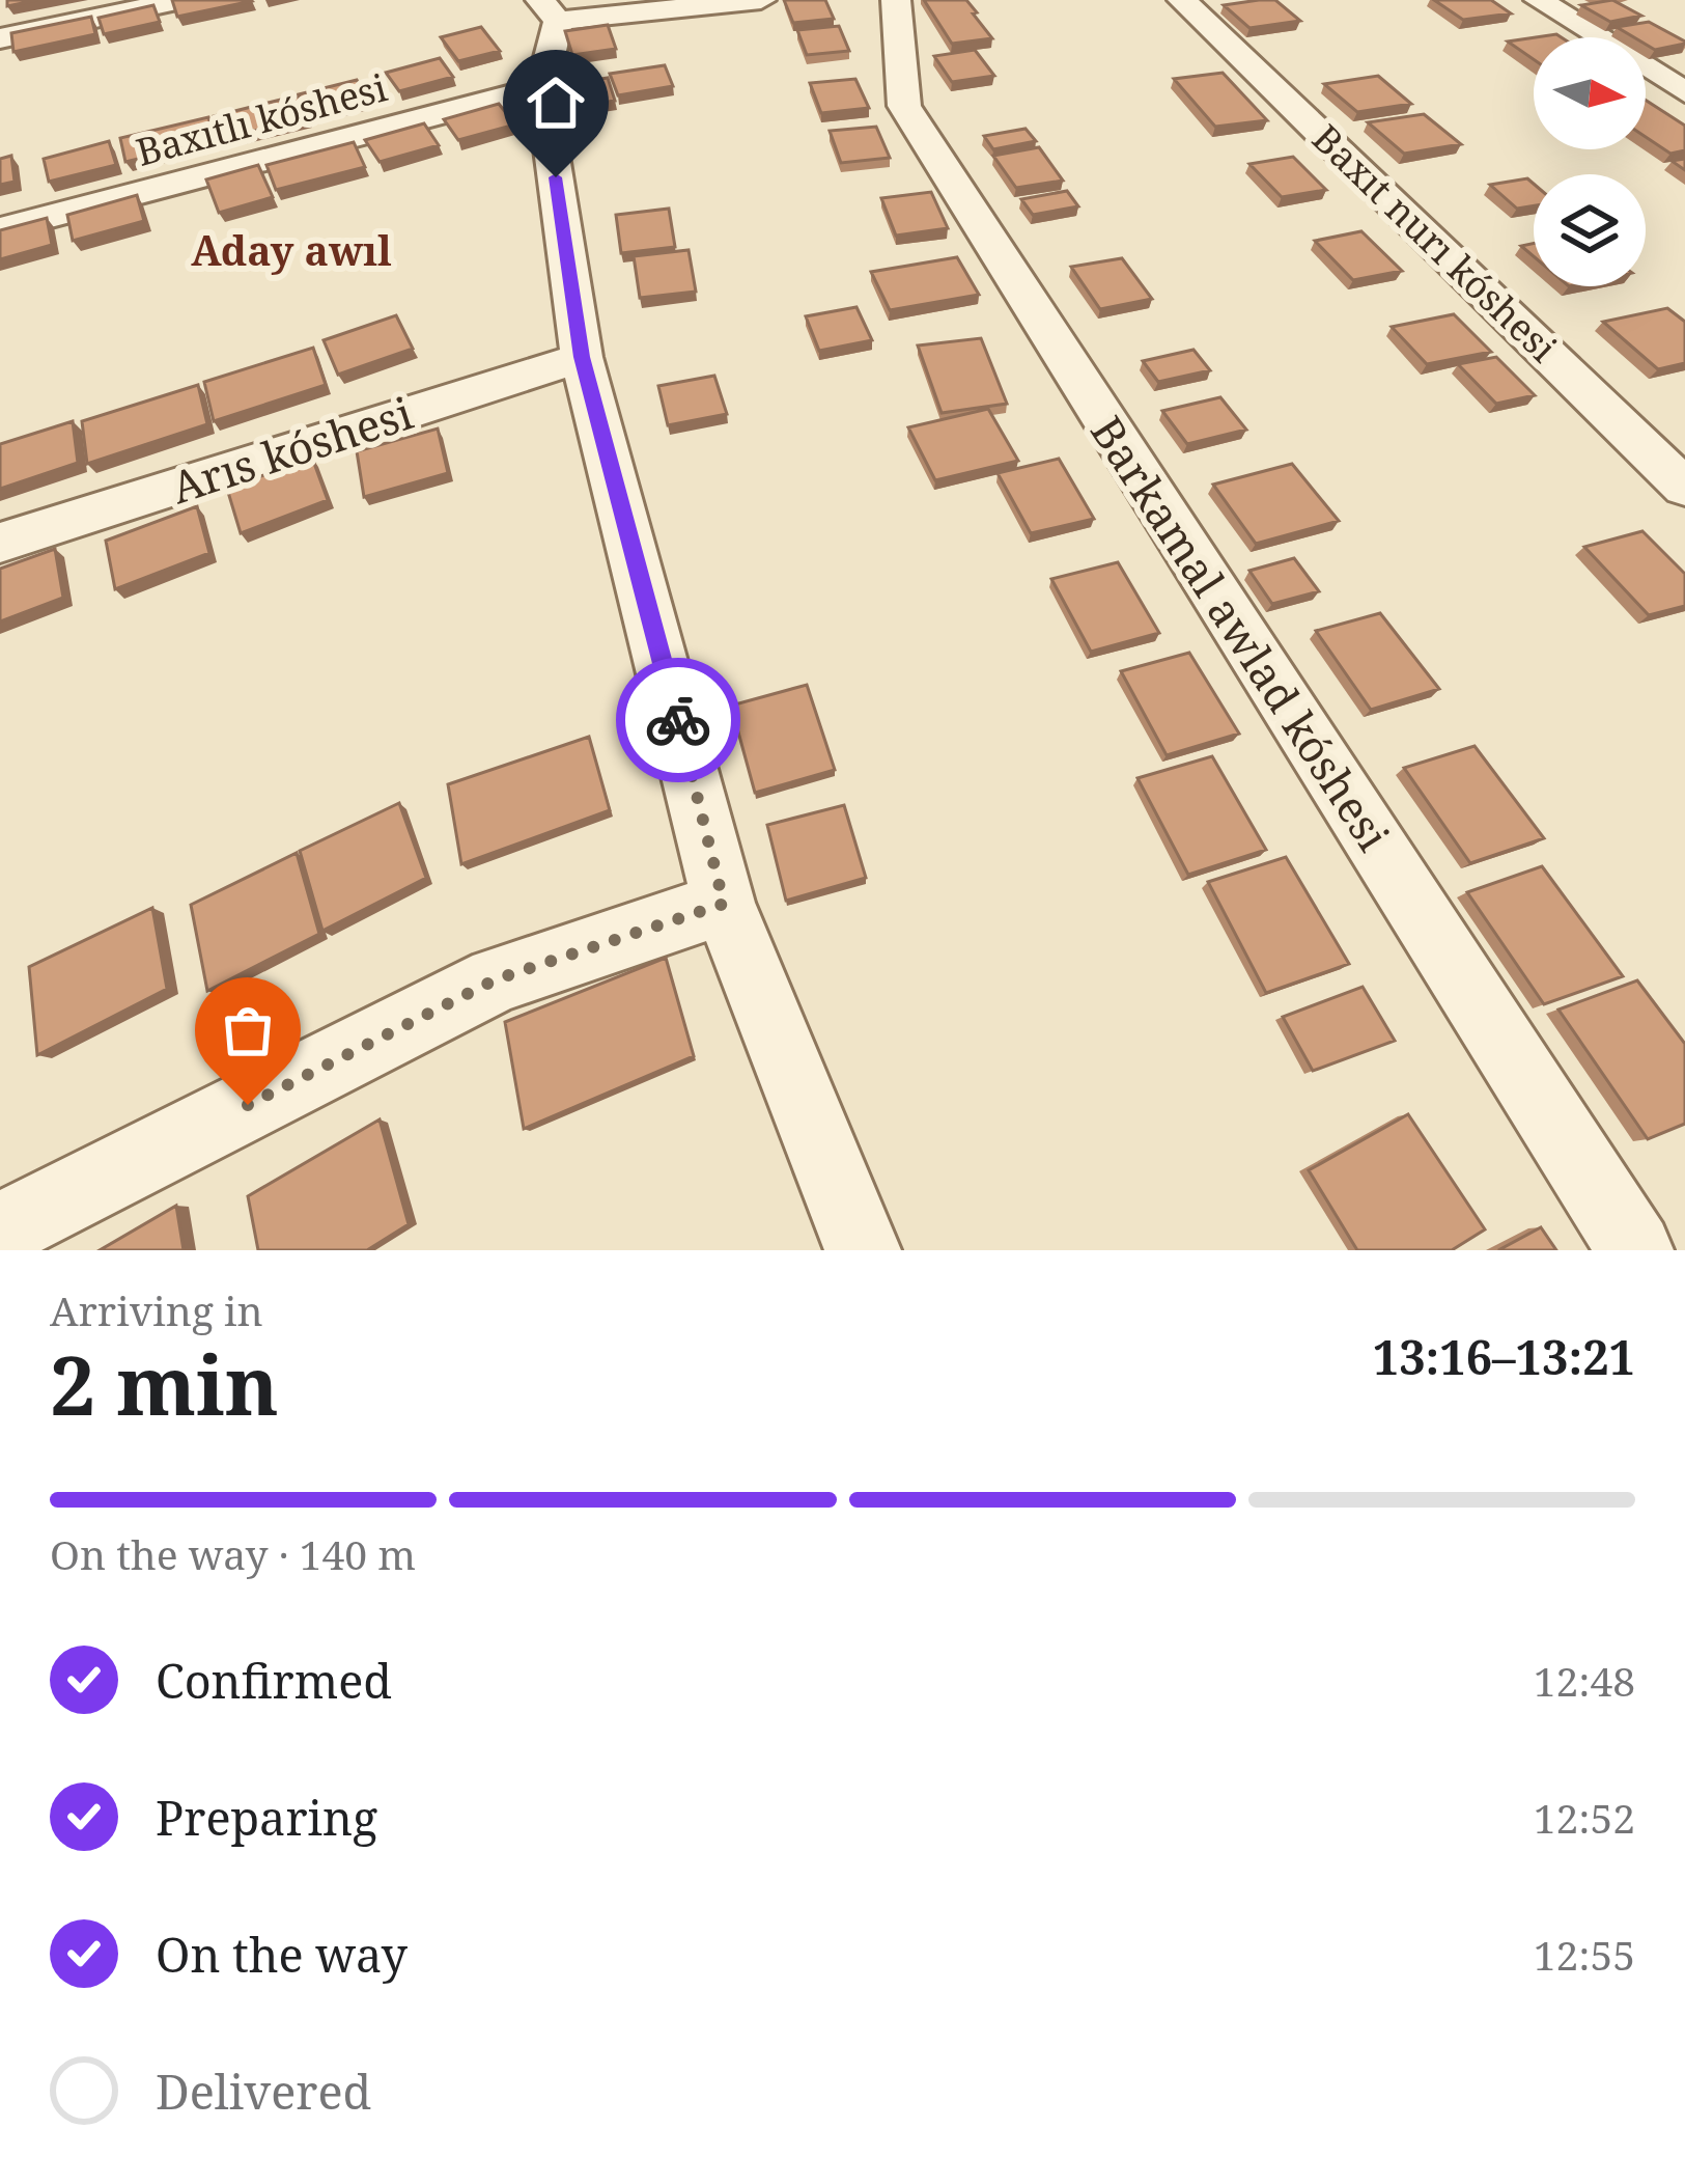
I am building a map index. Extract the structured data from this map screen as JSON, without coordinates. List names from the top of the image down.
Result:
{
  "streets": {
    "street": [
      "Baxıtlı kóshesi",
      "Baxıt nurı kóshesi",
      "Arıs kóshesi",
      "Barkamal awlad kóshesi"
    ]
  },
  "districts": ["Aday awıl"],
  "north": "right",
  "page": {
    "heading": ["2 min", "Arriving in", "13:16–13:21"],
    "bar": "On the way · 140 m",
    "list": [
      ["Confirmed", "12:48"],
      ["Preparing", "12:52"],
      ["On the way", "12:55"],
      "Delivered"
    ]
  }
}
